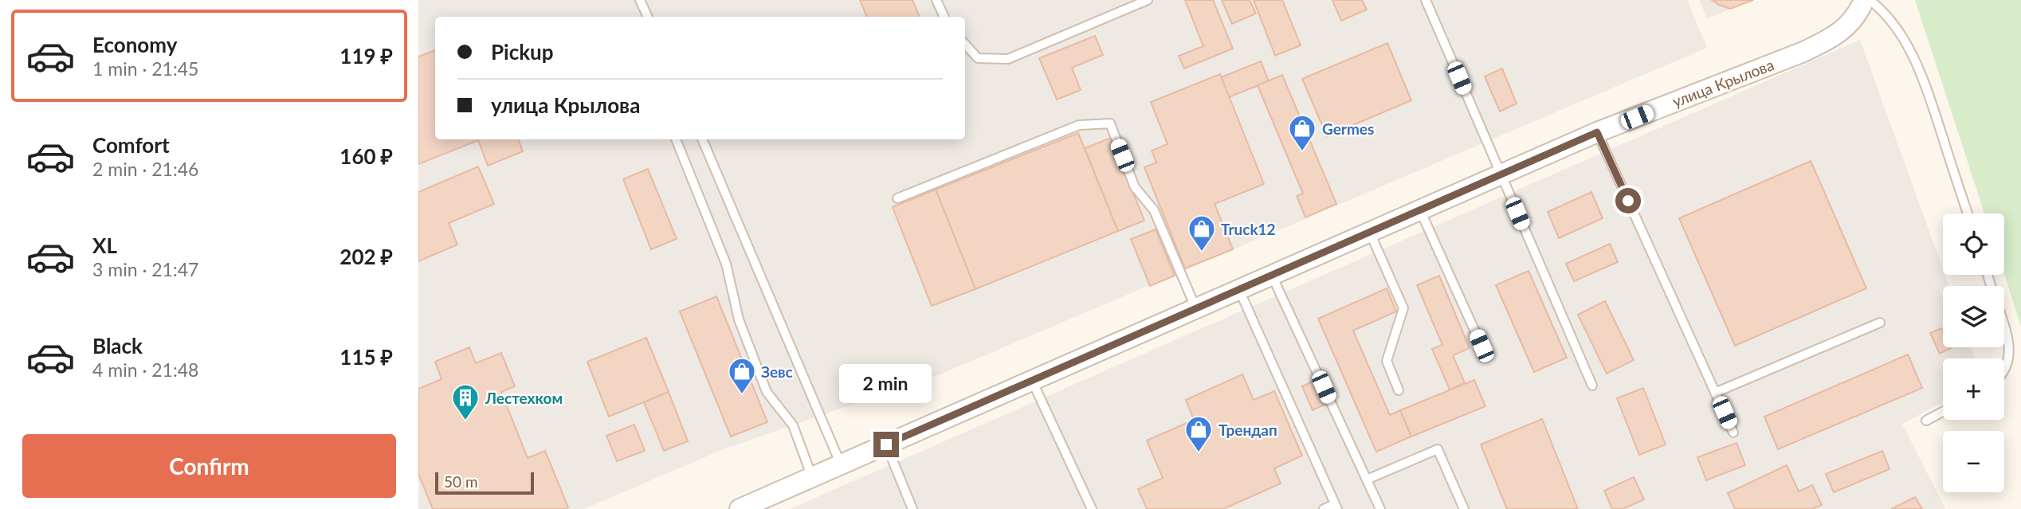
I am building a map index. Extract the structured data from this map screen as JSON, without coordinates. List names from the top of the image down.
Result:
{
  "streets": {
    "street": ["улица Крылова"]
  },
  "places": {
    "shop": [
      "Germes",
      "Truck12",
      "Зевс",
      "Трендап"
    ],
    "building": ["Лестехком"]
  },
  "scale_bar": "50 m",
  "page": {
    "list": [
      {
        "name": "Economy",
        "note": "1 min · 21:45",
        "value": "119 ₽"
      },
      {
        "name": "Comfort",
        "note": "2 min · 21:46",
        "value": "160 ₽"
      },
      {
        "name": "XL",
        "note": "3 min · 21:47",
        "value": "202 ₽"
      },
      {
        "name": "Black",
        "note": "4 min · 21:48",
        "value": "115 ₽"
      }
    ],
    "banner": ["Pickup", "улица Крылова"],
    "map_buttons": ["+", "−"],
    "bubble": "2 min",
    "buttons": "Confirm",
    "scale": "50 m"
  }
}
